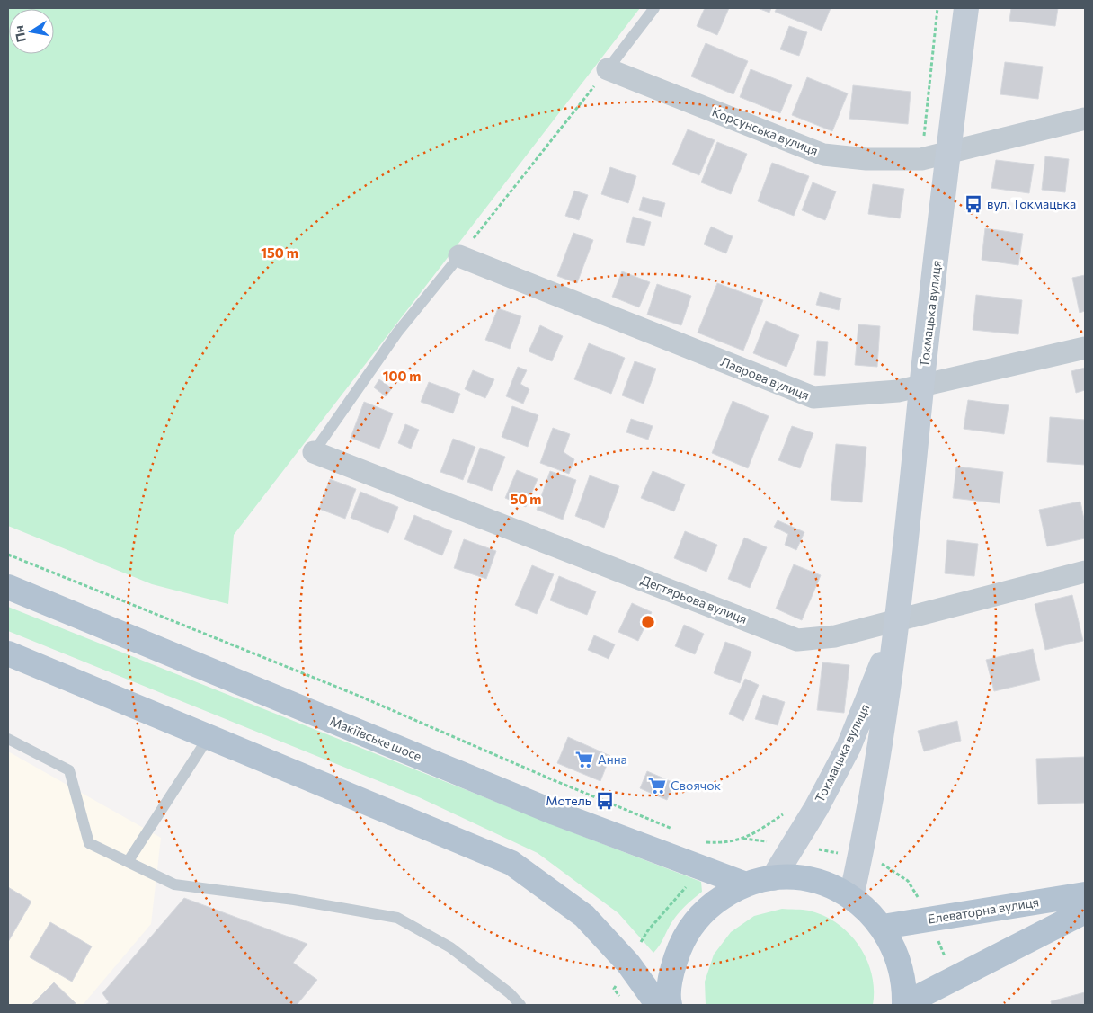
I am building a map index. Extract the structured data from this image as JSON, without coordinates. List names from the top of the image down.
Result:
{
  "streets": {
    "main road": ["Макіївське шосе", "Елеваторна вулиця"],
    "street": [
      "Корсунська вулиця",
      "Токмацька вулиця",
      "Лаврова вулиця",
      "Дегтярьова вулиця"
    ]
  },
  "crossings": [
    ["Корсунська вулиця", "Токмацька вулиця"],
    ["Токмацька вулиця", "Лаврова вулиця"],
    ["Токмацька вулиця", "Дегтярьова вулиця"]
  ],
  "places": {
    "bus stop": ["вул. Токмацька", "Мотель"],
    "supermarket": ["Анна", "Своячок"]
  },
  "north": "left",
  "rings": ["150 m", "100 m", "50 m"]
}
